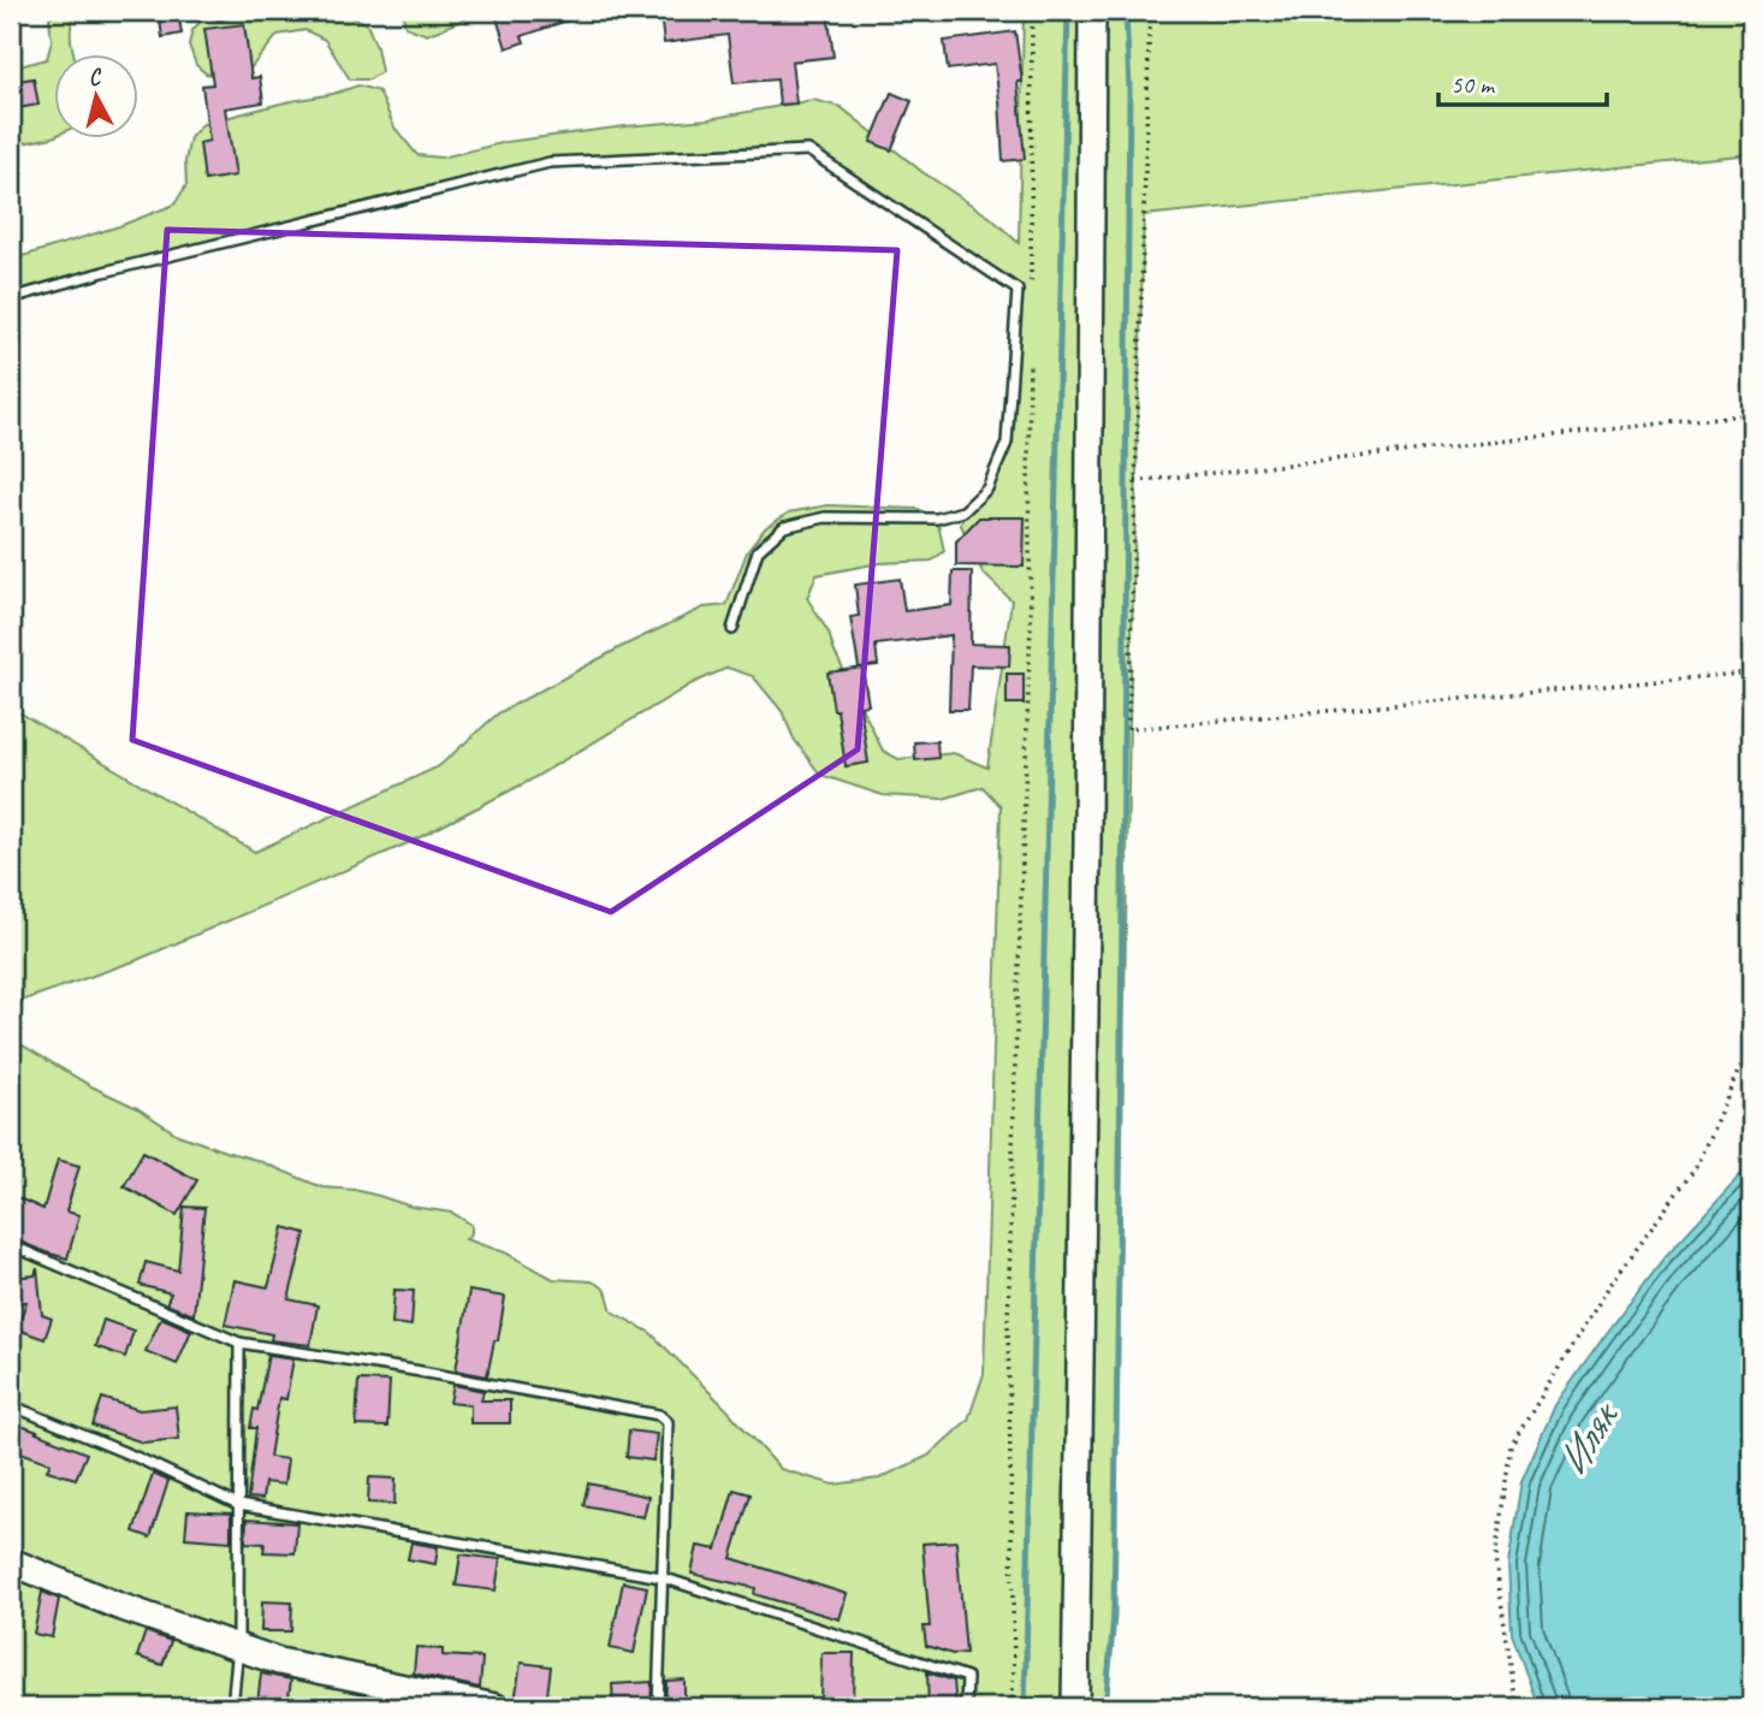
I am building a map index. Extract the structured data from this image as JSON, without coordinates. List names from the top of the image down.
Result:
{
  "water": ["Иляк"],
  "scale_bar": "50 m",
  "north": "top"
}
